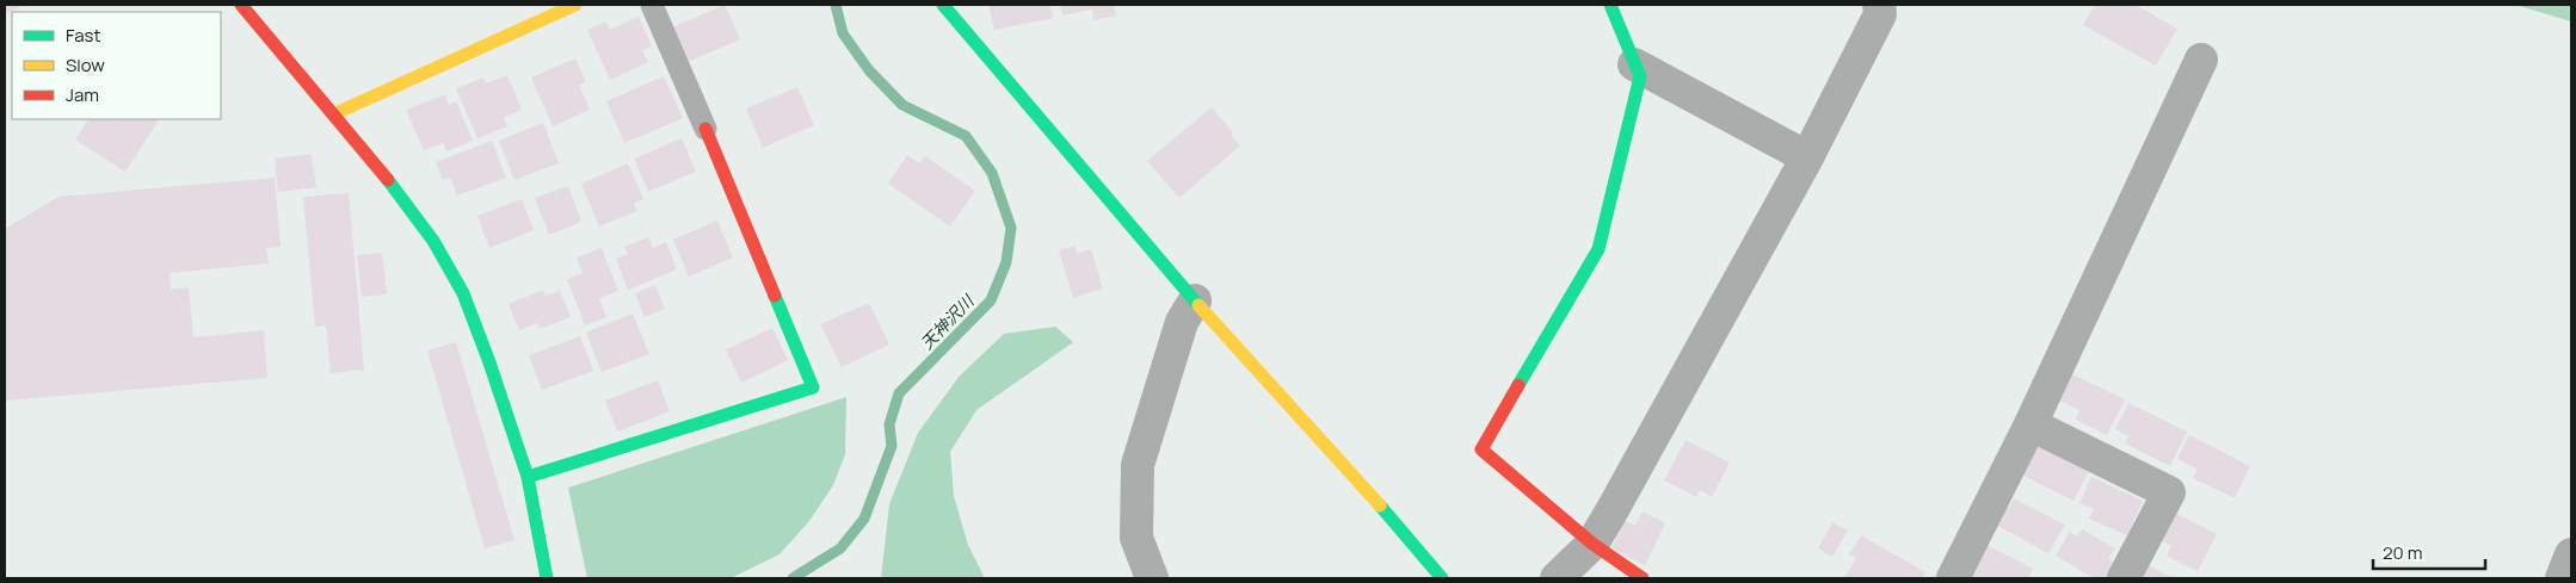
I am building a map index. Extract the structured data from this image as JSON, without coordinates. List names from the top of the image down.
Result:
{
  "water": ["天神沢川"],
  "legend": ["Fast", "Slow", "Jam"],
  "scale_bar": "20 m"
}
